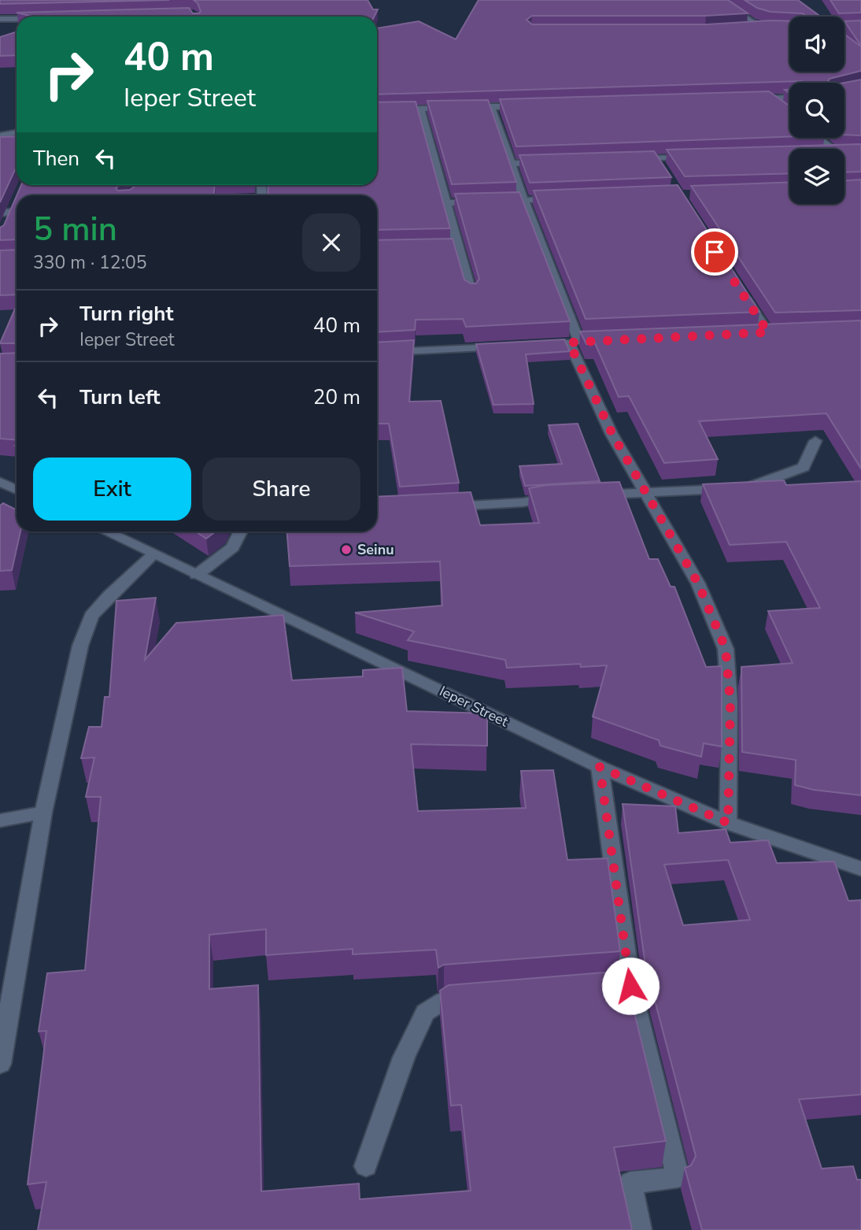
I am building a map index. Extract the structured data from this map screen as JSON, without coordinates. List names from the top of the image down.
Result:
{
  "streets": {
    "street": ["Ieper Street"]
  },
  "places": ["Seinu"],
  "page": {
    "turn": ["40 m", "Ieper Street"],
    "then": "Then",
    "heading": ["5 min", "330 m · 12:05"],
    "list": [
      {
        "name": "Turn right",
        "note": "Ieper Street",
        "value": "40 m"
      },
      {
        "name": "Turn left",
        "value": "20 m"
      }
    ],
    "buttons": ["Exit", "Share"]
  }
}
